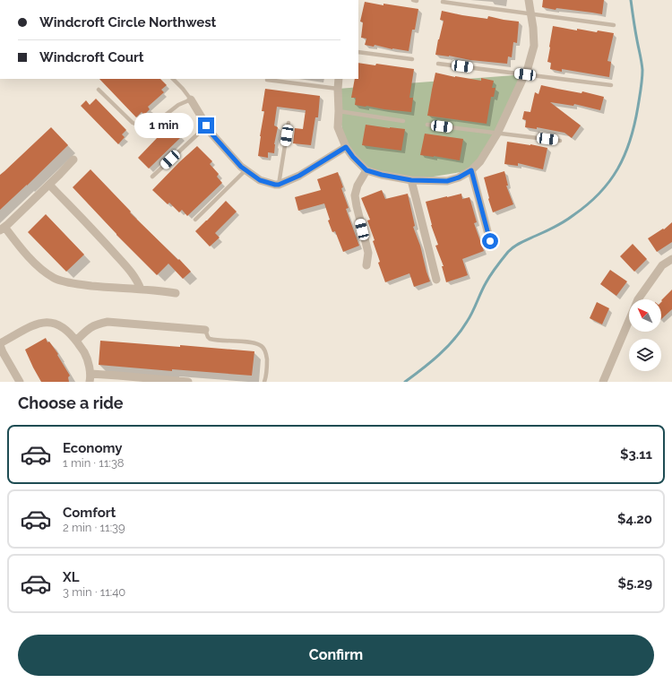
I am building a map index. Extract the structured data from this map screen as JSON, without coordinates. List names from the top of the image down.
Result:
{
  "north": "top left",
  "page": {
    "banner": ["Windcroft Circle Northwest", "Windcroft Court"],
    "bubble": "1 min",
    "heading": "Choose a ride",
    "list": [
      {
        "name": "Economy",
        "note": "1 min · 11:38",
        "value": "$3.11"
      },
      {
        "name": "Comfort",
        "note": "2 min · 11:39",
        "value": "$4.20"
      },
      {
        "name": "XL",
        "note": "3 min · 11:40",
        "value": "$5.29"
      }
    ],
    "buttons": "Confirm"
  }
}
